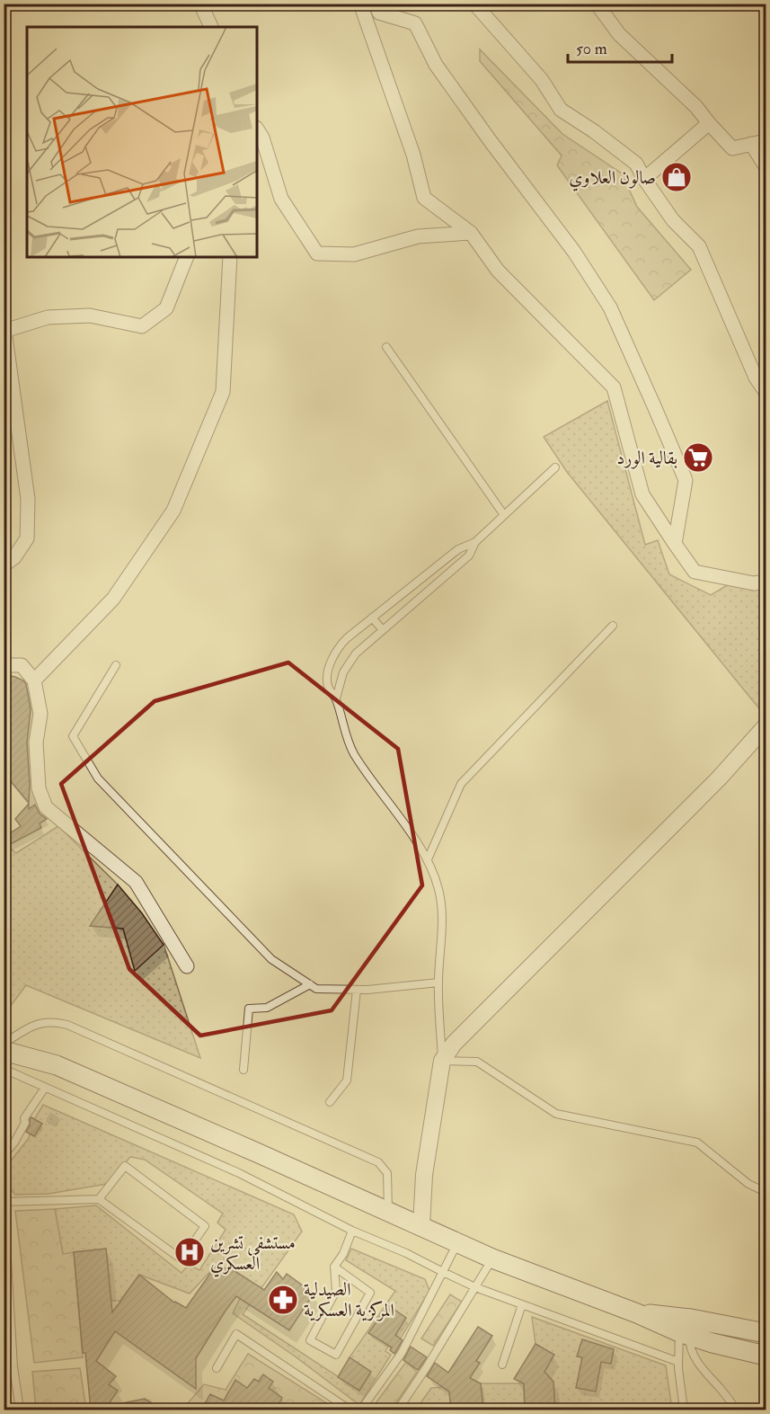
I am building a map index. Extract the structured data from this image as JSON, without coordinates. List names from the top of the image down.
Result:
{
  "places": {
    "shop": ["صالون العلاوي"],
    "supermarket": ["بقالية الورد"],
    "hospital": ["مستشفى تشرين العسكري"],
    "pharmacy": ["الصيدلية المركزية العسكرية"]
  },
  "scale_bar": "50 m"
}
